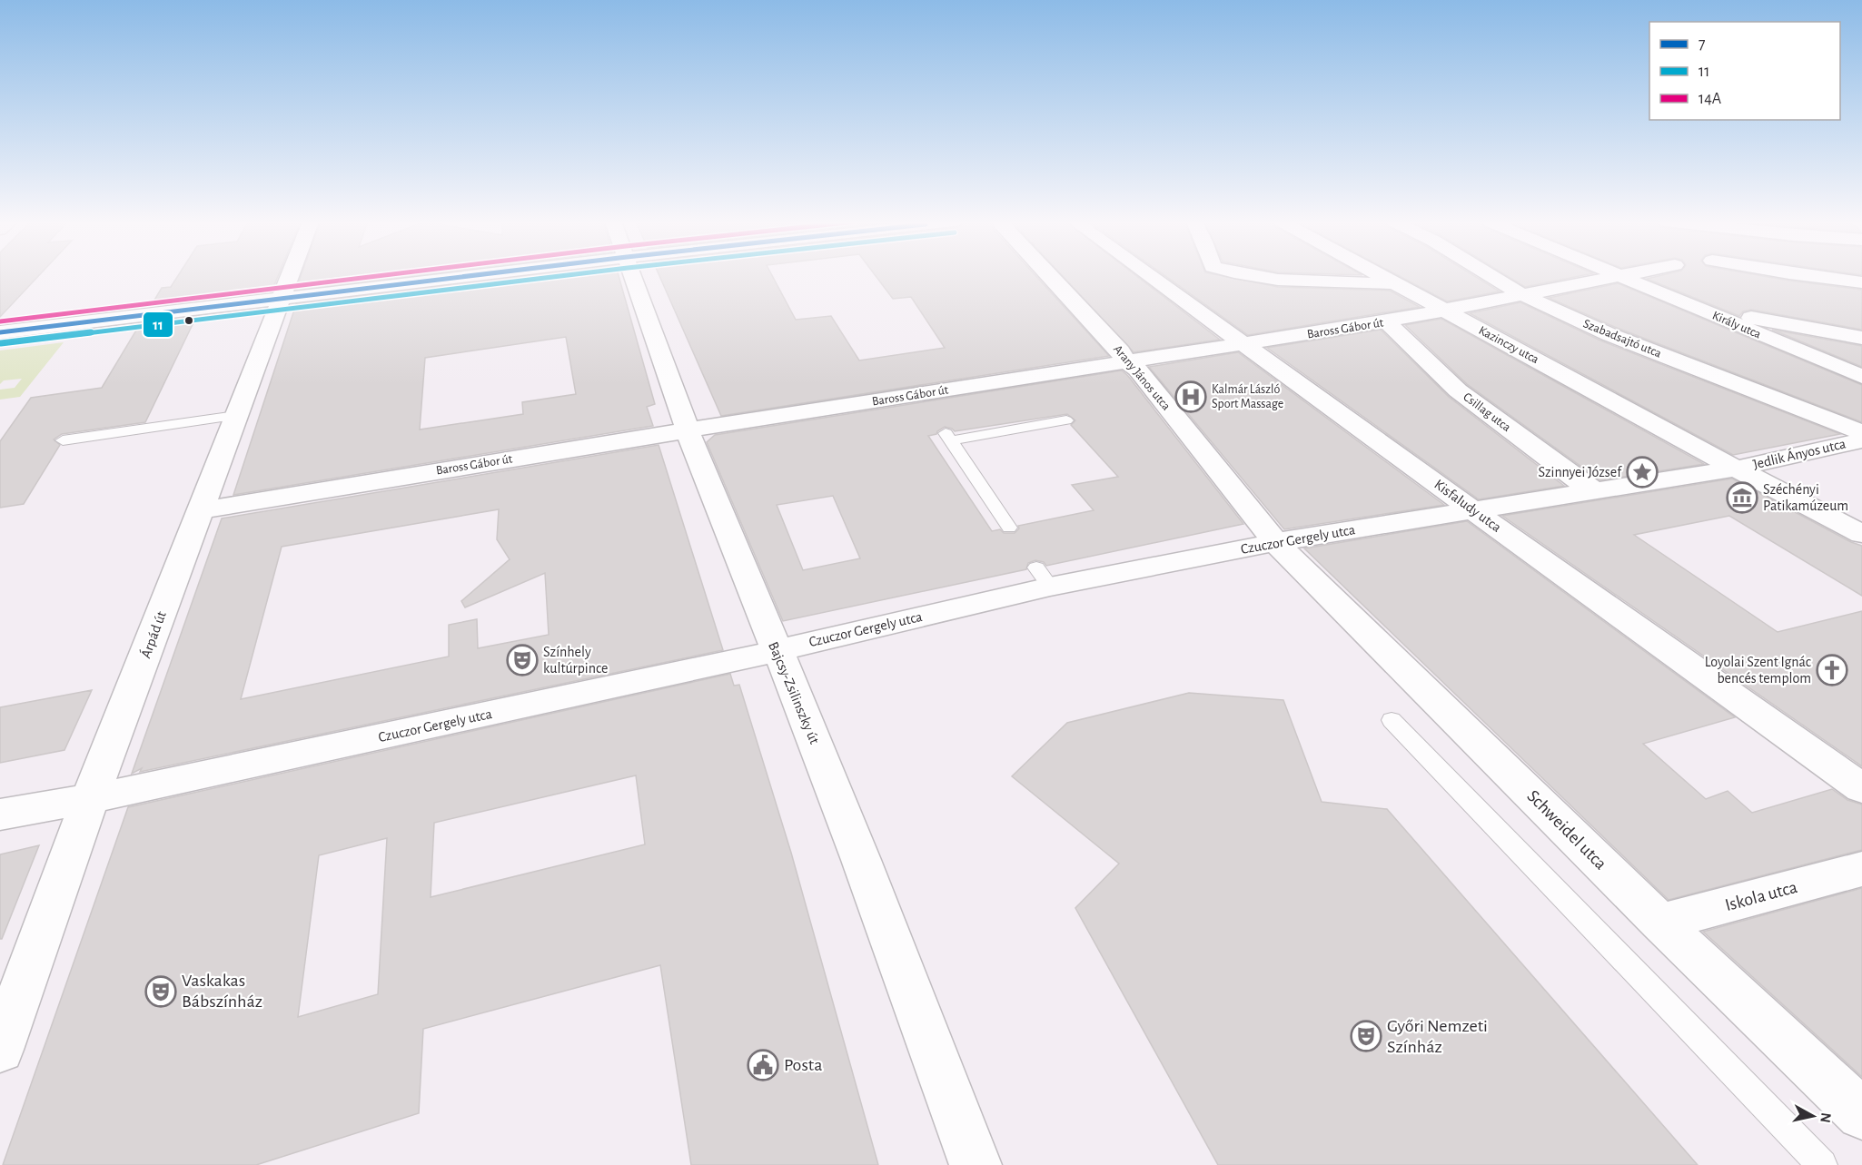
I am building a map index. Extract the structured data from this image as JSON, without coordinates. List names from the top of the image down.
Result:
{
  "streets": {
    "street": [
      "Király utca",
      "Baross Gábor út",
      "Szabadsajtó utca",
      "Kazinczy utca",
      "Arany János utca",
      "Csillag utca",
      "Jedlik Ányos utca",
      "Kisfaludy utca",
      "Czuczor Gergely utca",
      "Árpád út",
      "Bajcsy-Zsilinszky út",
      "Schweidel utca",
      "Iskola utca"
    ]
  },
  "crossings": [
    ["Baross Gábor út", "Szabadsajtó utca"],
    ["Baross Gábor út", "Kazinczy utca"],
    ["Baross Gábor út", "Arany János utca"],
    ["Baross Gábor út", "Csillag utca"],
    ["Baross Gábor út", "Kisfaludy utca"],
    ["Baross Gábor út", "Árpád út"],
    ["Baross Gábor út", "Bajcsy-Zsilinszky út"],
    ["Kazinczy utca", "Jedlik Ányos utca"],
    ["Kazinczy utca", "Czuczor Gergely utca"],
    ["Arany János utca", "Czuczor Gergely utca"],
    ["Arany János utca", "Schweidel utca"],
    ["Csillag utca", "Czuczor Gergely utca"],
    ["Jedlik Ányos utca", "Czuczor Gergely utca"],
    ["Kisfaludy utca", "Czuczor Gergely utca"],
    ["Czuczor Gergely utca", "Árpád út"],
    ["Czuczor Gergely utca", "Bajcsy-Zsilinszky út"],
    ["Czuczor Gergely utca", "Schweidel utca"],
    ["Schweidel utca", "Iskola utca"]
  ],
  "places": {
    "hospital": ["Kalmár László Sport Massage"],
    "place": ["Szinnyei József"],
    "museum": ["Széchényi Patikamúzeum"],
    "theatre": ["Színhely kultúrpince", "Vaskakas Bábszínház", "Győri Nemzeti Színház"],
    "church": ["Loyolai Szent Ignác bencés templom"],
    "public building": ["Posta"]
  },
  "lines": ["transit line 7", "transit line 11", "transit line 14A"],
  "legend": ["7", "11", "14A"],
  "north": "right"
}
